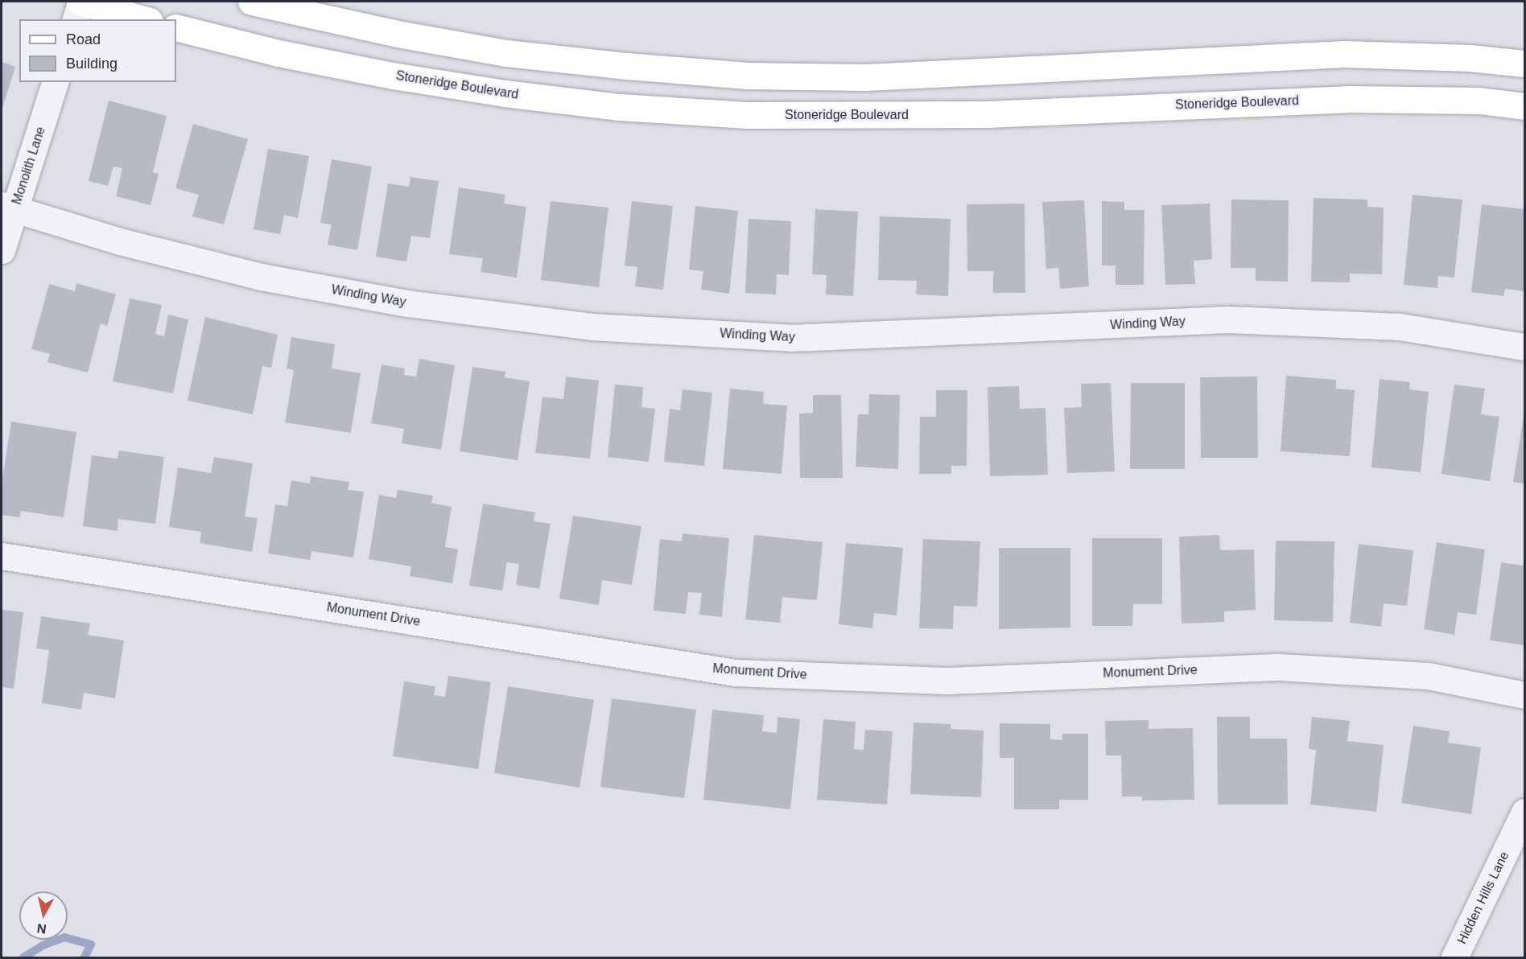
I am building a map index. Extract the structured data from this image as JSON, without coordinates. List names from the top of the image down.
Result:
{
  "streets": {
    "street": [
      "Stoneridge Boulevard",
      "Monolith Lane",
      "Winding Way",
      "Monument Drive",
      "Hidden Hills Lane"
    ]
  },
  "crossings": [
    ["Monolith Lane", "Winding Way"]
  ],
  "legend": ["Road", "Building"],
  "north": "bottom"
}
